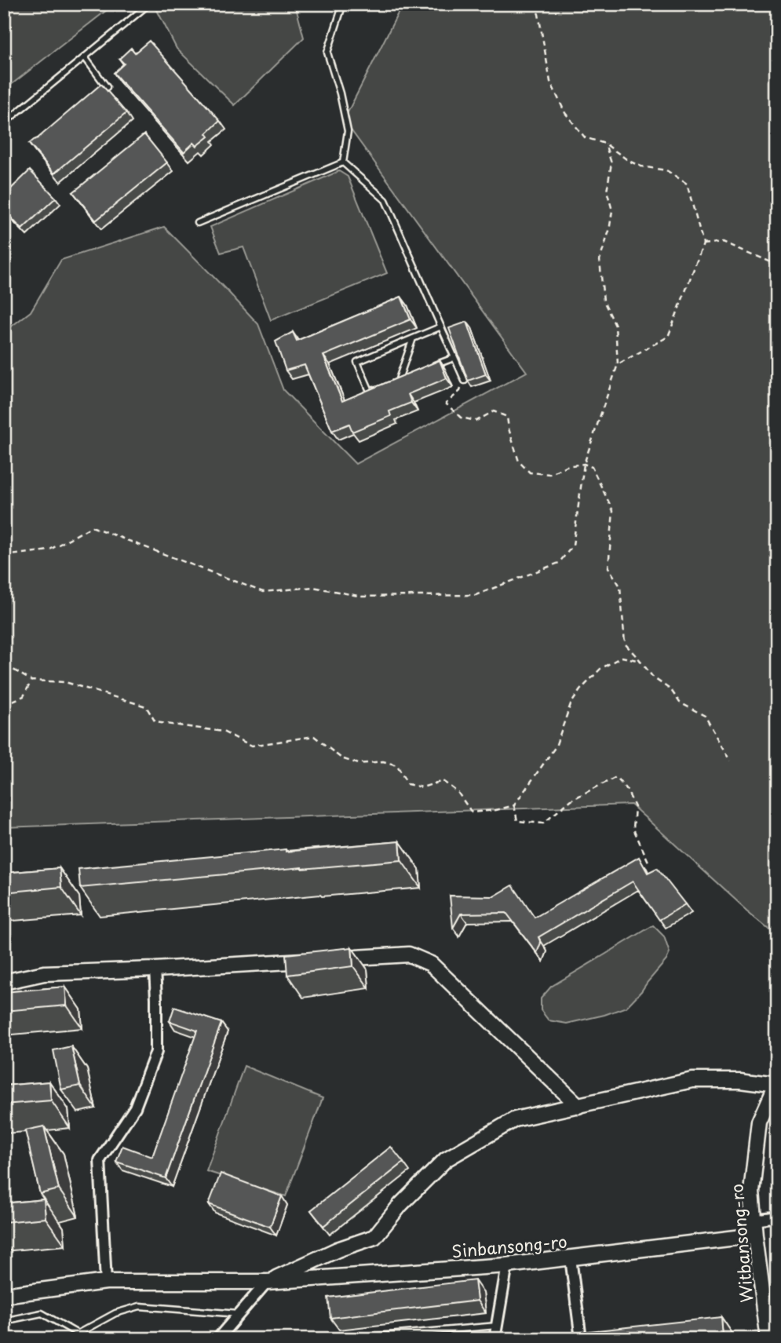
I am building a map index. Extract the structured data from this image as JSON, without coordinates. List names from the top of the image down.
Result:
{
  "streets": {
    "main road": ["Witbansong-ro", "Sinbansong-ro"]
  },
  "crossings": [
    ["Witbansong-ro", "Sinbansong-ro"]
  ]
}
